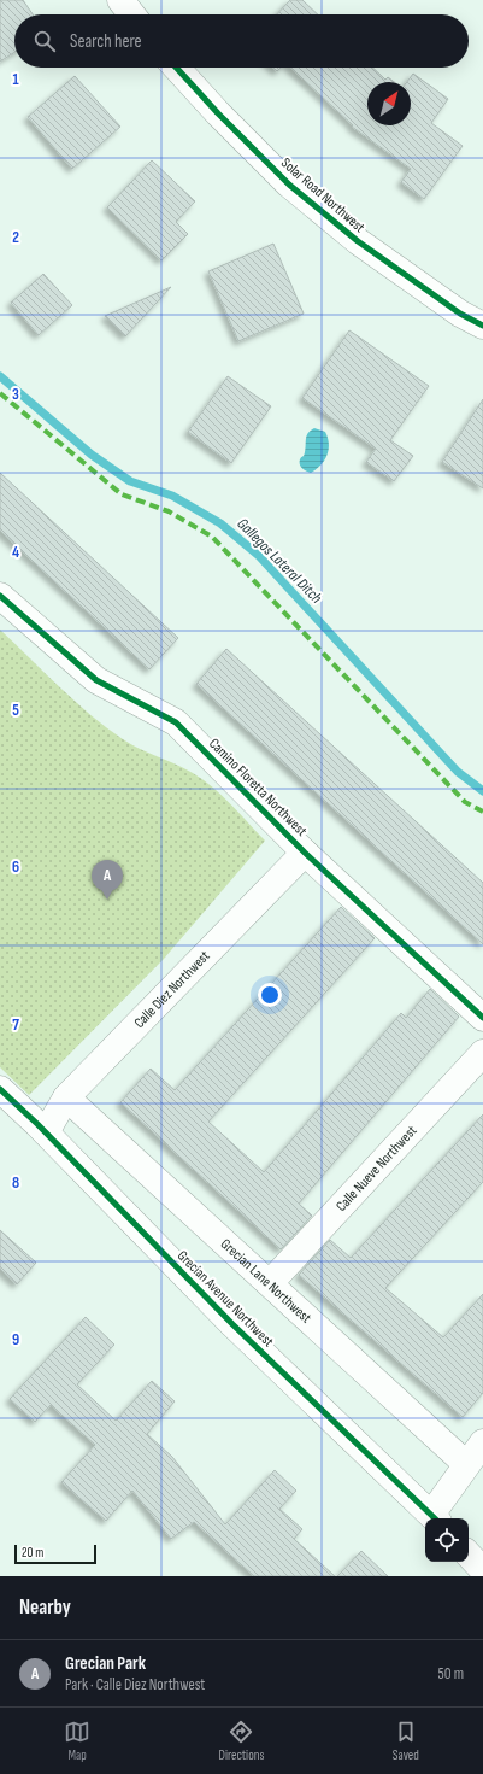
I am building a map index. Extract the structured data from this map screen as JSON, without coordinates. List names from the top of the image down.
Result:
{
  "streets": {
    "street": [
      "Solar Road Northwest",
      "Camino Floretta Northwest",
      "Calle Diez Northwest",
      "Calle Nueve Northwest",
      "Grecian Lane Northwest",
      "Grecian Avenue Northwest"
    ]
  },
  "crossings": [
    ["Camino Floretta Northwest", "Calle Diez Northwest"],
    ["Calle Diez Northwest", "Grecian Lane Northwest"],
    ["Calle Diez Northwest", "Grecian Avenue Northwest"],
    ["Calle Nueve Northwest", "Grecian Lane Northwest"]
  ],
  "water": ["Gallegos Lateral Ditch"],
  "scale_bar": "20 m",
  "north": "top right",
  "page": {
    "search": "Search here",
    "pins": "A",
    "scale": "20 m",
    "heading": "Nearby",
    "list": [
      {
        "mark": "A",
        "name": "Grecian Park",
        "note": "Park · Calle Diez Northwest",
        "value": "50 m"
      }
    ],
    "nav": ["Map", "Directions", "Saved"]
  },
  "grid": {
    "rows": [
      "1",
      "2",
      "3",
      "4",
      "5",
      "6",
      "7",
      "8",
      "9"
    ]
  }
}
